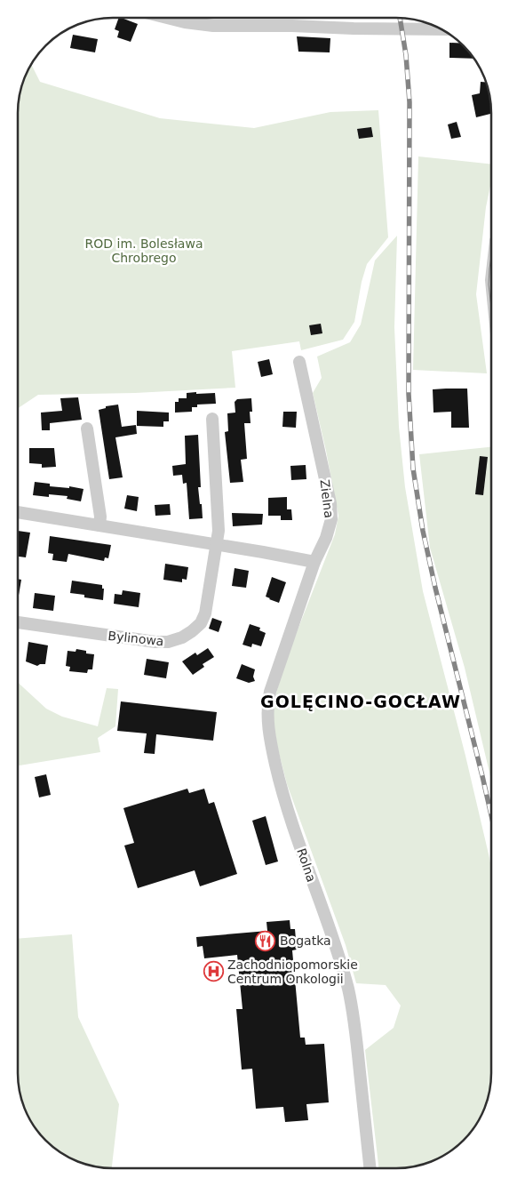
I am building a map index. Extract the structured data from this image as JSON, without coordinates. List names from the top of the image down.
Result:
{
  "streets": {
    "street": ["Zielna", "Bylinowa", "Rolna"]
  },
  "crossings": [
    ["Zielna", "Rolna"]
  ],
  "districts": ["GOLĘCINO-GOCŁAW"],
  "parks": ["ROD im. Bolesława Chrobrego"],
  "places": {
    "restaurant": ["Bogatka"],
    "hospital": ["Zachodniopomorskie Centrum Onkologii"]
  }
}
